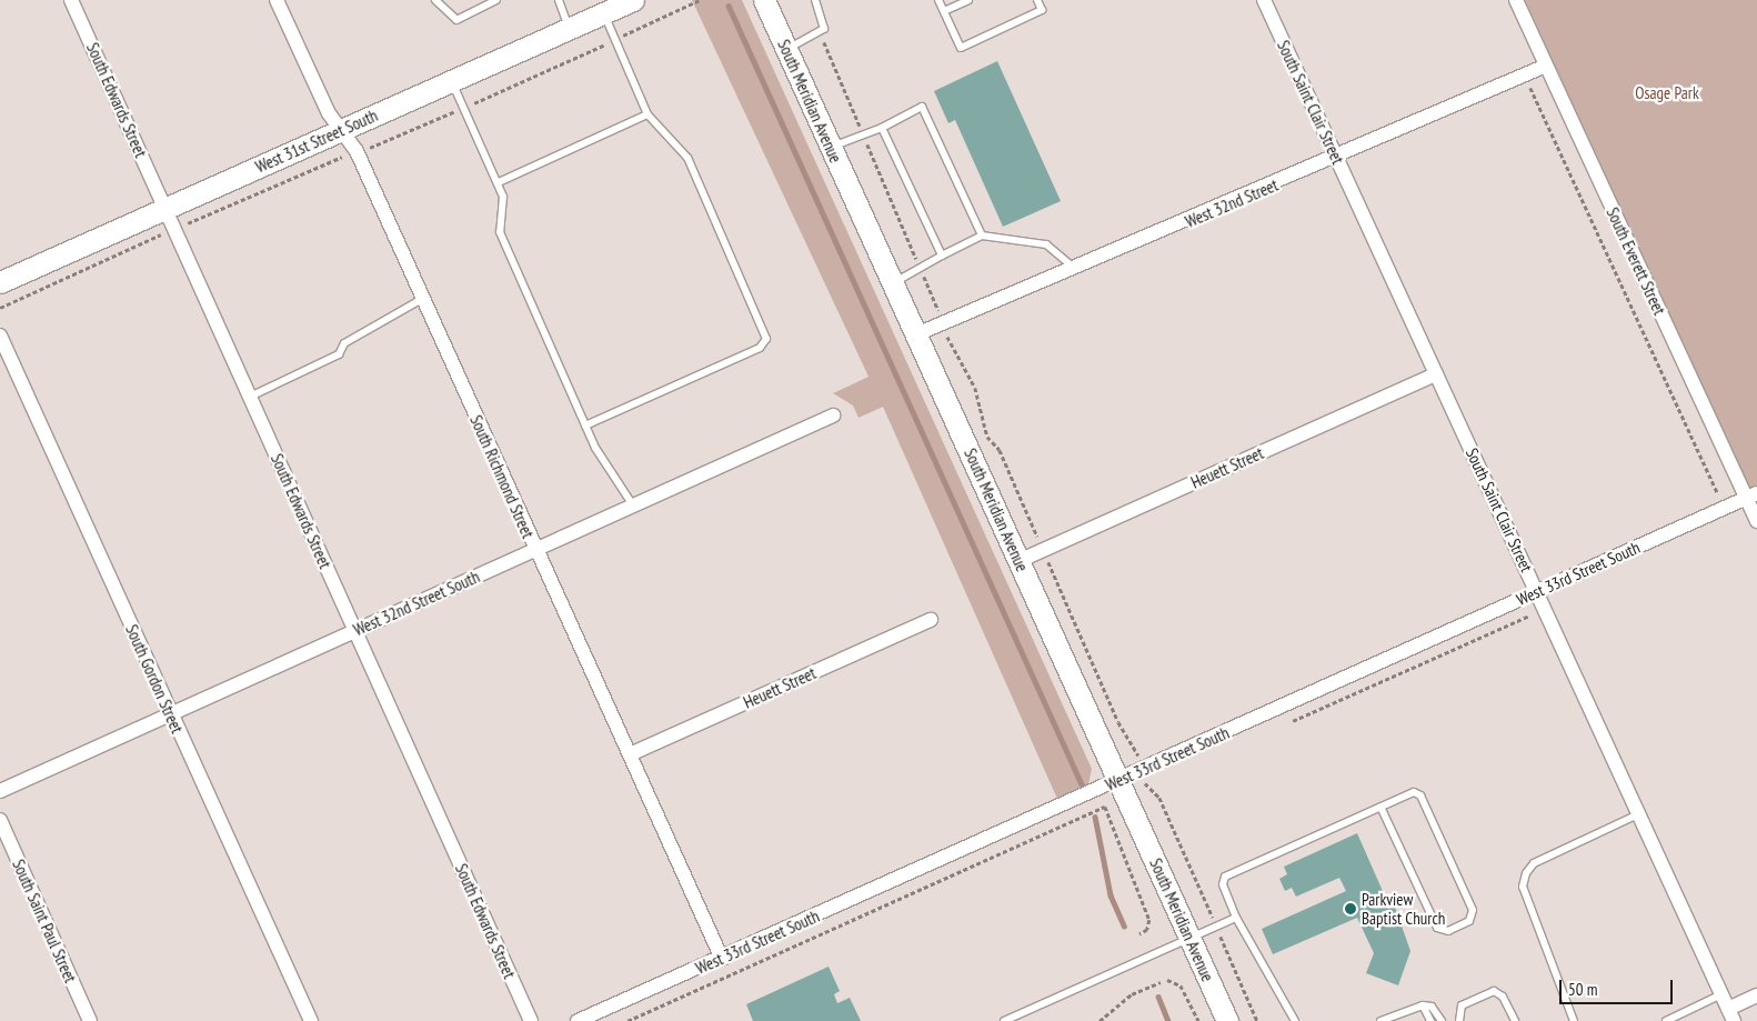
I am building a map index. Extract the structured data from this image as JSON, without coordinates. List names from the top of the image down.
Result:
{
  "streets": {
    "main road": ["South Meridian Avenue", "West 31st Street South"],
    "street": [
      "South Edwards Street",
      "South Saint Clair Street",
      "West 32nd Street",
      "South Everett Street",
      "Heuett Street",
      "South Richmond Street",
      "West 33rd Street South",
      "West 32nd Street South",
      "South Gordon Street",
      "South Saint Paul Street"
    ]
  },
  "crossings": [
    ["South Edwards Street", "West 31st Street South"],
    ["South Edwards Street", "West 32nd Street South"],
    ["South Meridian Avenue", "West 32nd Street"],
    ["South Meridian Avenue", "Heuett Street"],
    ["South Meridian Avenue", "West 33rd Street South"],
    ["South Saint Clair Street", "West 32nd Street"],
    ["South Saint Clair Street", "Heuett Street"],
    ["South Saint Clair Street", "West 33rd Street South"],
    ["West 31st Street South", "South Richmond Street"],
    ["West 32nd Street", "South Everett Street"],
    ["South Everett Street", "West 33rd Street South"],
    ["Heuett Street", "South Richmond Street"],
    ["South Richmond Street", "West 33rd Street South"],
    ["South Richmond Street", "West 32nd Street South"],
    ["West 32nd Street South", "South Gordon Street"]
  ],
  "parks": ["Osage Park"],
  "places": ["Parkview Baptist Church"],
  "scale_bar": "50 m"
}
